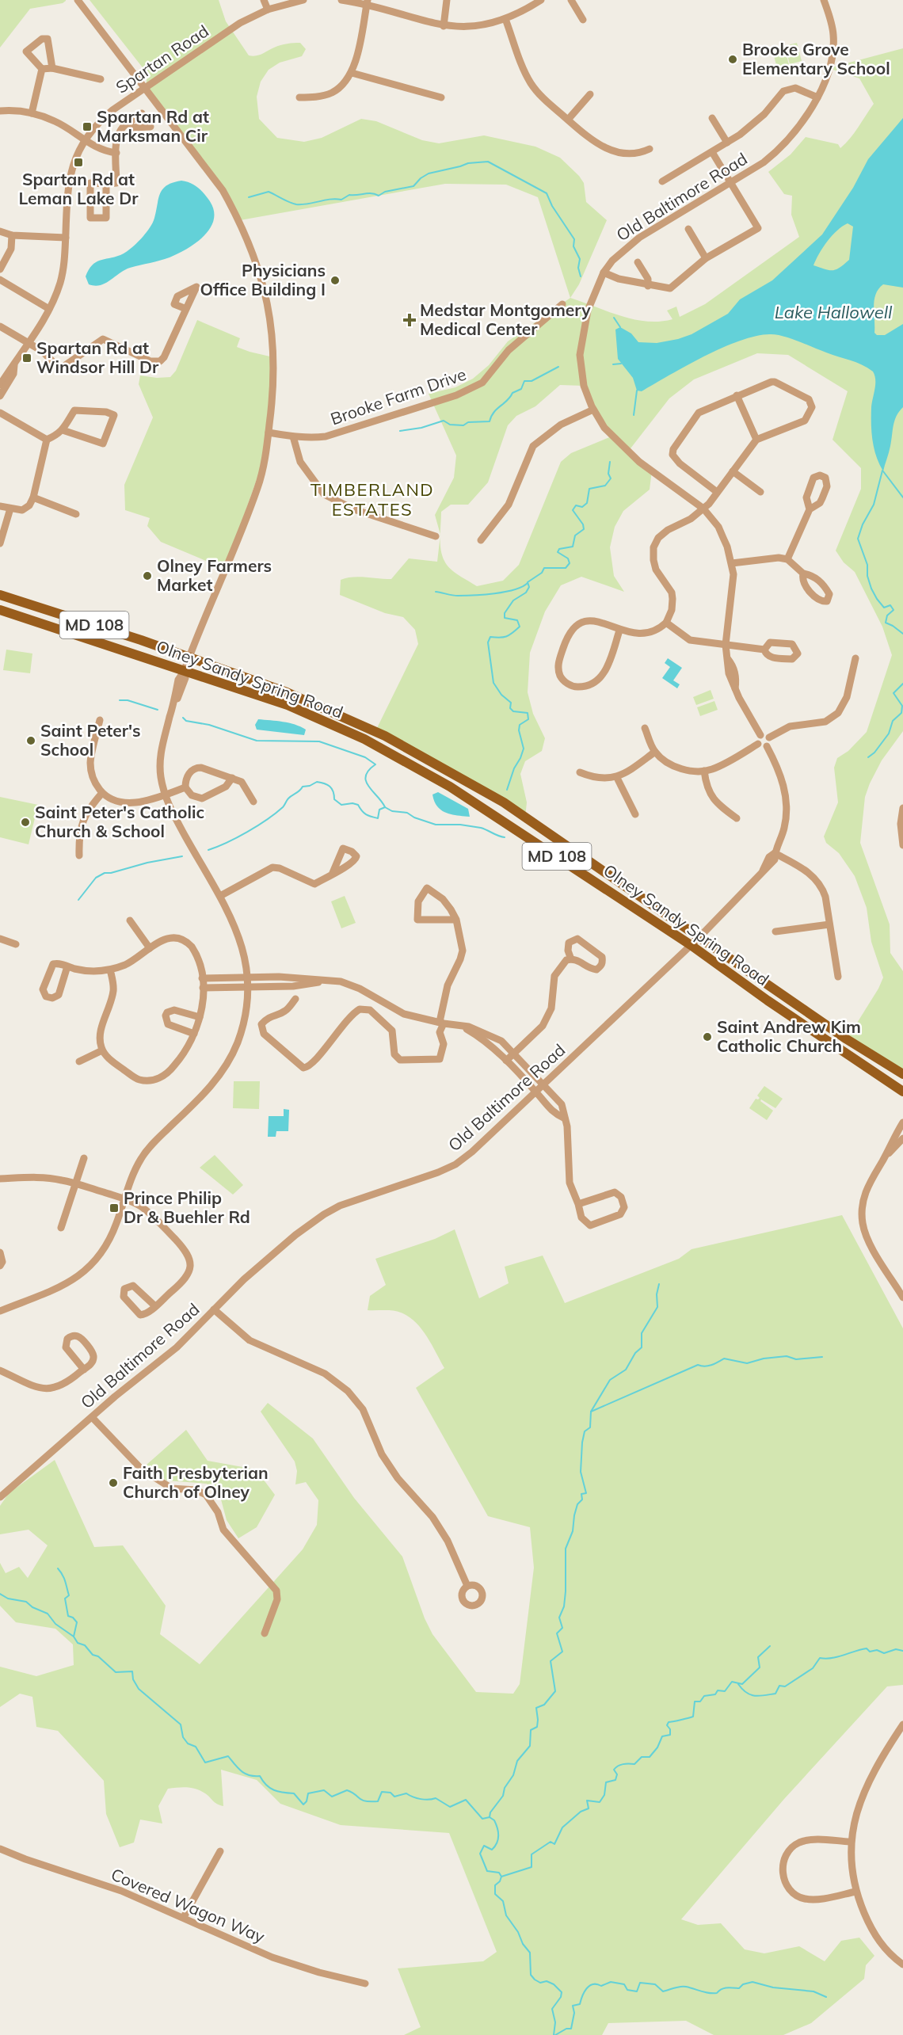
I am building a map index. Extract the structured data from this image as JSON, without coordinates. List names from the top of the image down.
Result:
{
  "streets": {
    "main road": ["MD 108", "Olney Sandy Spring Road"],
    "street": [
      "Spartan Road",
      "Old Baltimore Road",
      "Brooke Farm Drive",
      "Covered Wagon Way"
    ]
  },
  "crossings": [
    ["Old Baltimore Road", "Olney Sandy Spring Road"]
  ],
  "districts": ["TIMBERLAND ESTATES"],
  "water": ["Lake Hallowell"],
  "places": {
    "other": [
      "Brooke Grove Elementary School",
      "Physicians Office Building I",
      "Olney Farmers Market",
      "Saint Peter's School",
      "Saint Peter's Catholic Church & School",
      "Saint Andrew Kim Catholic Church",
      "Faith Presbyterian Church of Olney"
    ],
    "transit": [
      "Spartan Rd at Marksman Cir",
      "Spartan Rd at Leman Lake Dr",
      "Spartan Rd at Windsor Hill Dr",
      "Prince Philip Dr & Buehler Rd"
    ],
    "health": ["Medstar Montgomery Medical Center"]
  }
}
